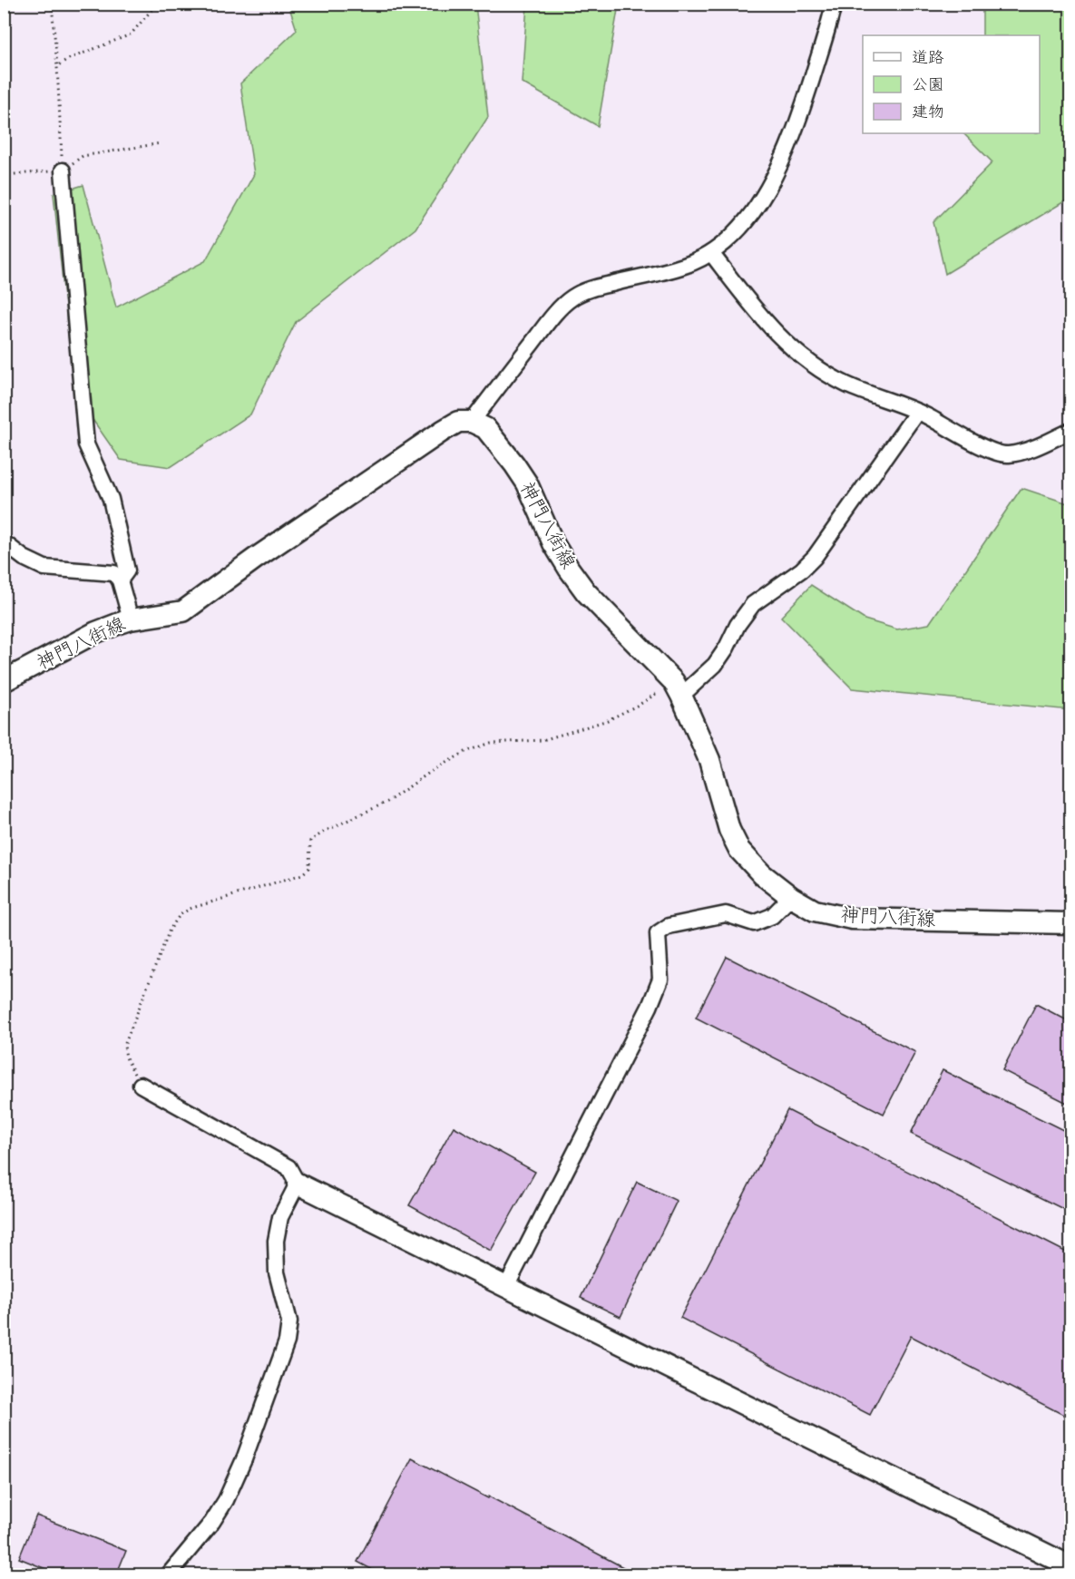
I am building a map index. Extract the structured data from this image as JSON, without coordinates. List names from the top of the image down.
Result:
{
  "streets": {
    "main road": ["神門八街線"]
  },
  "legend": ["道路", "公園", "建物"]
}
